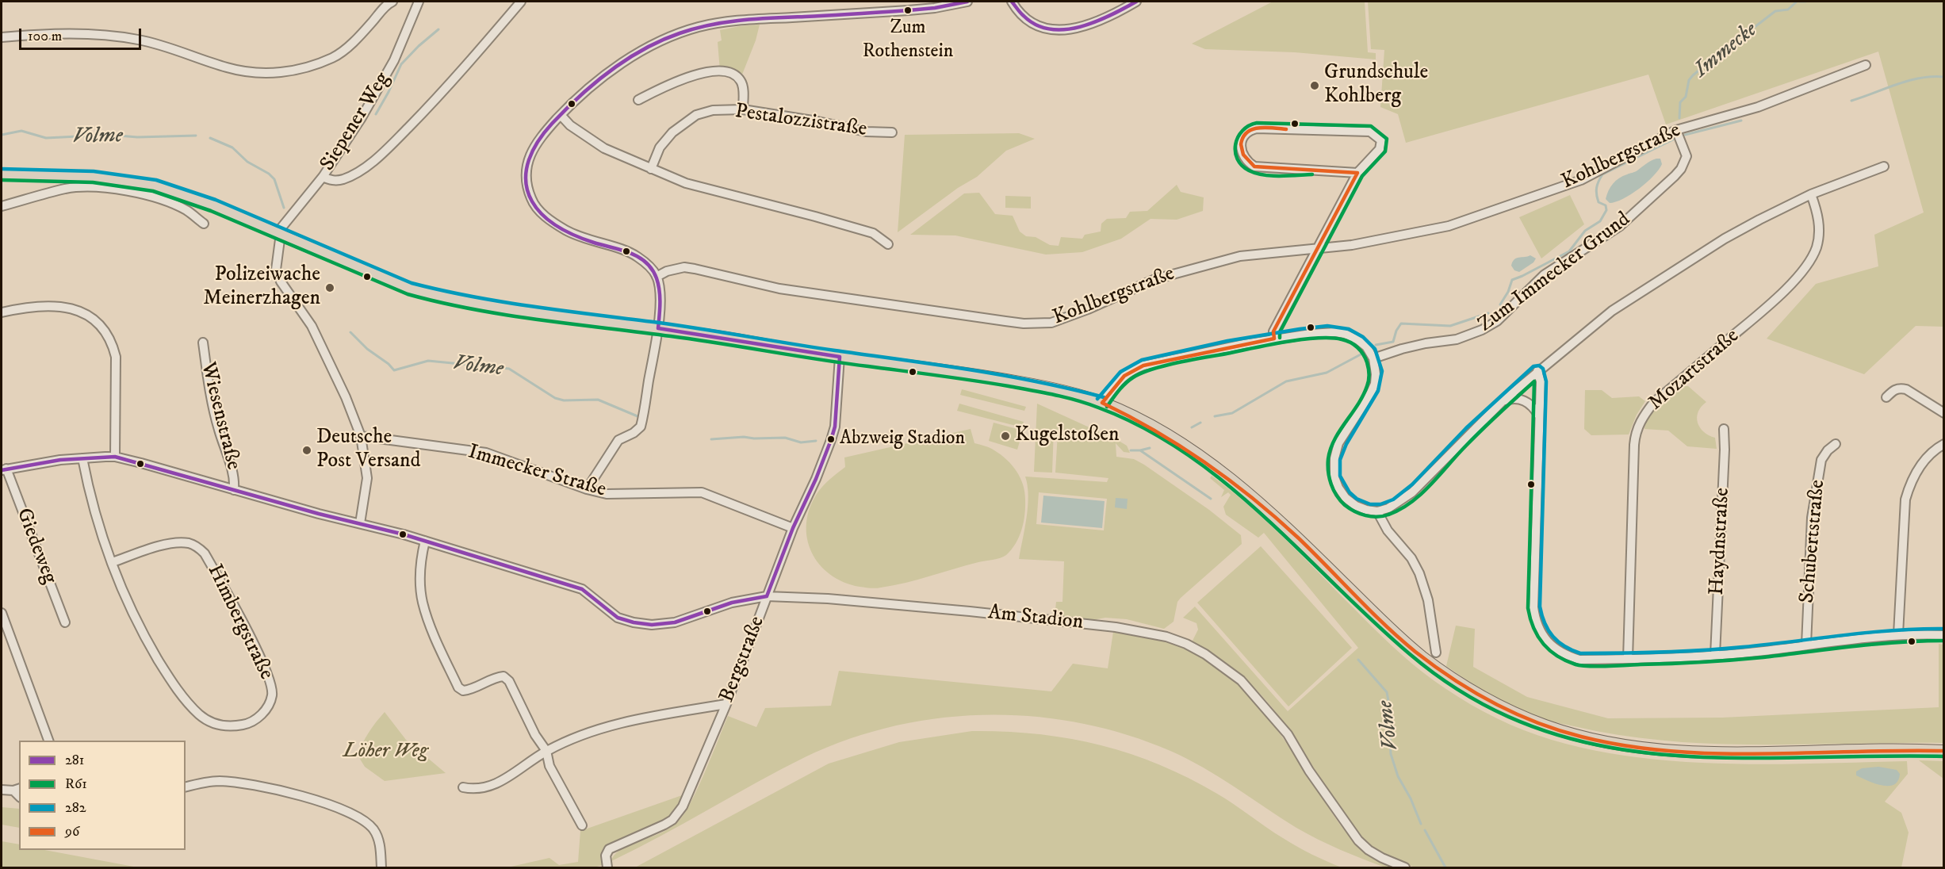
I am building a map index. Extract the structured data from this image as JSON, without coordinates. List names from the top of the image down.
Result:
{
  "streets": {
    "street": [
      "Pestalozzistraße",
      "Siepener Weg",
      "Kohlbergstraße",
      "Zum Immecker Grund",
      "Mozartstraße",
      "Wiesenstraße",
      "Immecker Straße",
      "Haydnstraße",
      "Schubertstraße",
      "Giedeweg",
      "Am Stadion",
      "Himbergstraße",
      "Bergstraße"
    ]
  },
  "crossings": [
    ["Siepener Weg", "Immecker Straße"],
    ["Kohlbergstraße", "Zum Immecker Grund"],
    ["Immecker Straße", "Bergstraße"],
    ["Am Stadion", "Bergstraße"]
  ],
  "water": ["Immecke", "Volme"],
  "parks": ["Löher Weg"],
  "places": [
    "Zum Rothenstein",
    "Grundschule Kohlberg",
    "Polizeiwache Meinerzhagen",
    "Kugelstoßen",
    "Abzweig Stadion",
    "Deutsche Post Versand"
  ],
  "lines": [
    "transit line 281",
    "transit line R61",
    "transit line 96",
    "transit line 282"
  ],
  "legend": [
    "281",
    "R61",
    "282",
    "96"
  ],
  "scale_bar": "100 m"
}
